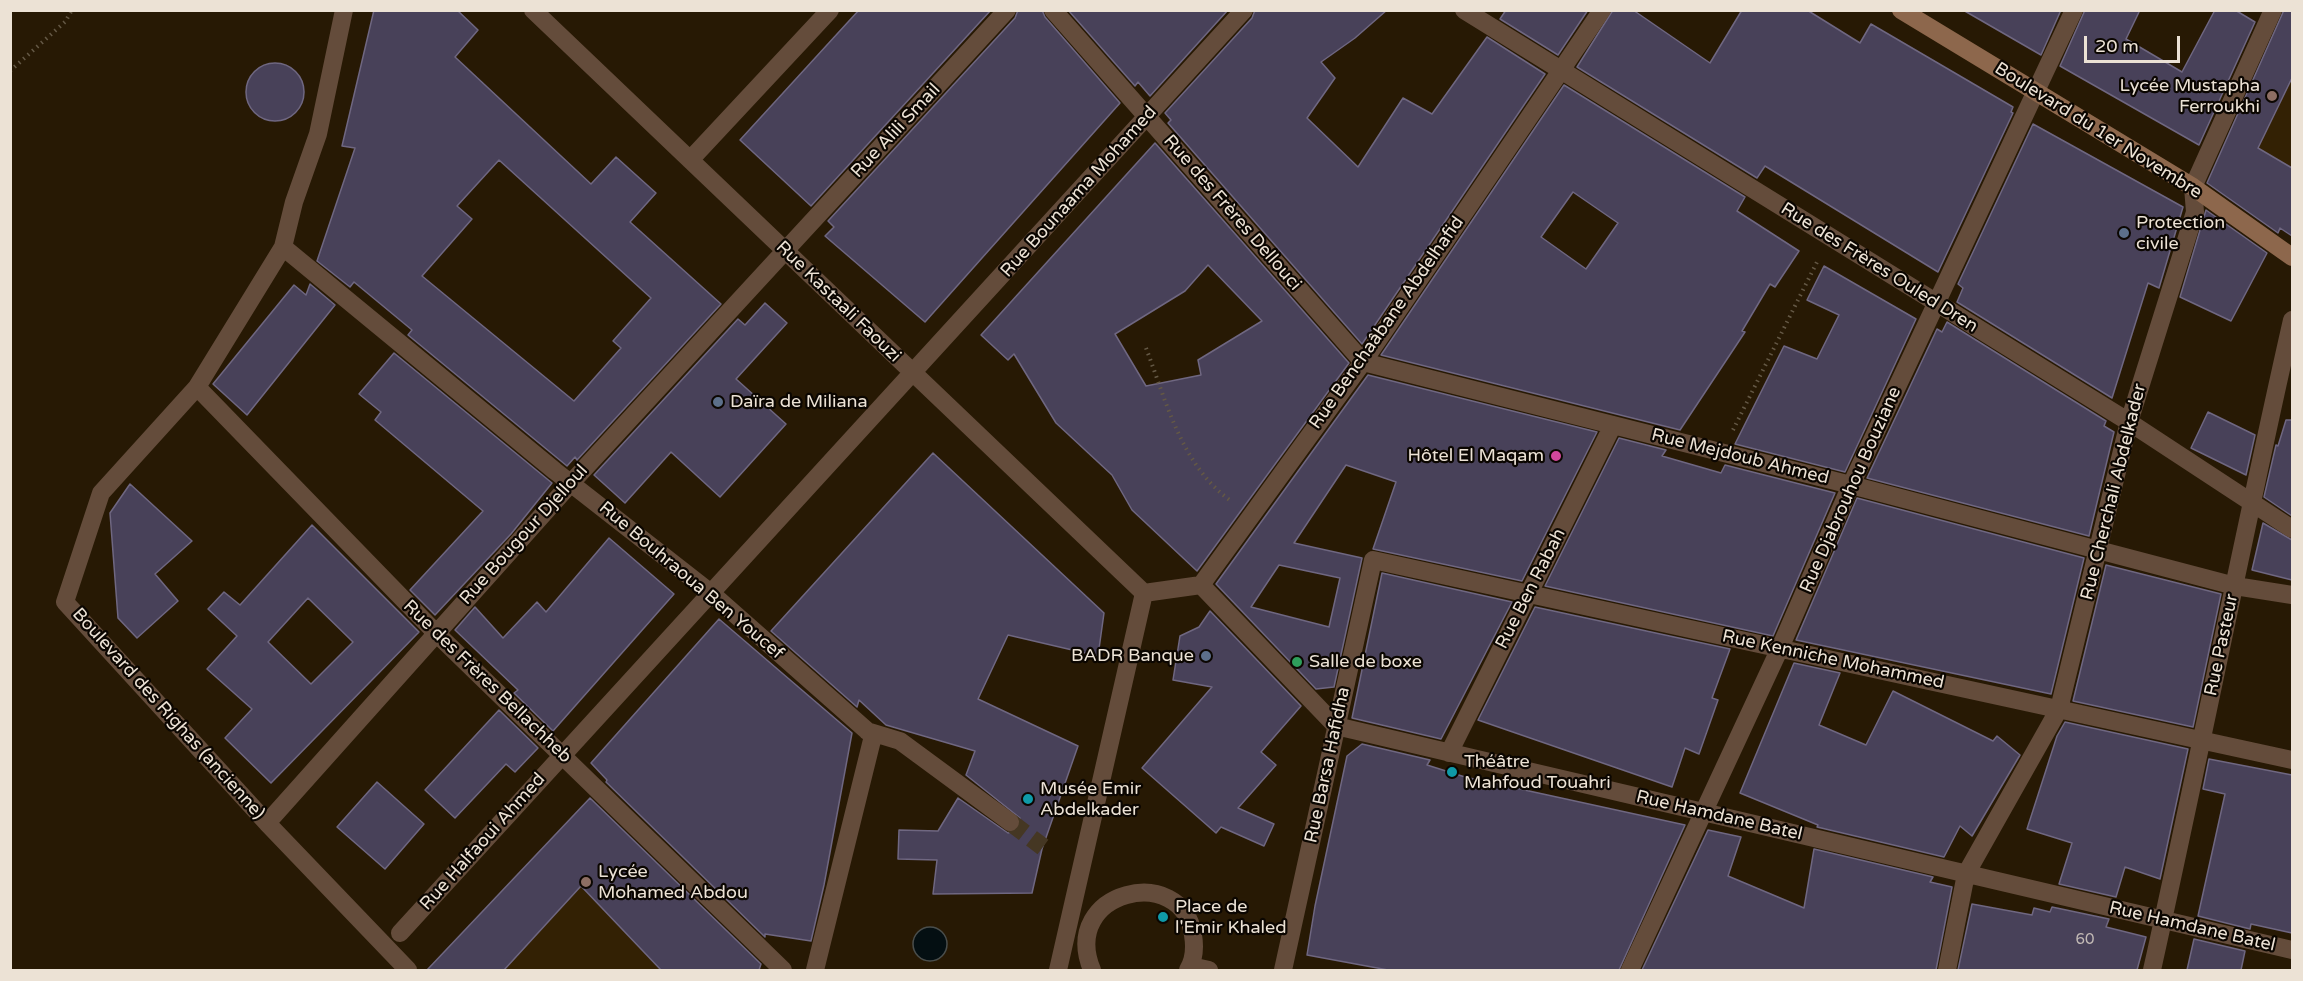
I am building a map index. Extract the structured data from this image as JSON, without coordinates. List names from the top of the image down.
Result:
{
  "streets": {
    "street": [
      "Rue Alili Smail",
      "Boulevard du 1er Novembre",
      "Rue Bounaama Mohamed",
      "Rue des Frères Dellouci",
      "Rue des Frères Ouled Dren",
      "Rue Kastaali Faouzi",
      "Rue Benchaâbane Abdelhafid",
      "Rue Mejdoub Ahmed",
      "Rue Djabrouhou Bouziane",
      "Rue Cherchali Abdelkader",
      "Rue Bougour Djelloul",
      "Rue Bouhraoua Ben Youcef",
      "Rue Ben Rabah",
      "Rue Pasteur",
      "Rue Kenniche Mohammed",
      "Rue des Frères Bellachheb",
      "Boulevard des Righas (ancienne)",
      "Rue Barsa Hafidha",
      "Rue Hamdane Batel",
      "Rue Halfaoui Ahmed"
    ]
  },
  "crossings": [
    ["Rue Alili Smail", "Rue Kastaali Faouzi"],
    ["Rue Alili Smail", "Rue Bougour Djelloul"],
    ["Boulevard du 1er Novembre", "Rue Djabrouhou Bouziane"],
    ["Boulevard du 1er Novembre", "Rue Cherchali Abdelkader"],
    ["Rue Bounaama Mohamed", "Rue des Frères Dellouci"],
    ["Rue Bounaama Mohamed", "Rue Kastaali Faouzi"],
    ["Rue Bounaama Mohamed", "Rue Bouhraoua Ben Youcef"],
    ["Rue Bounaama Mohamed", "Rue Halfaoui Ahmed"],
    ["Rue des Frères Dellouci", "Rue Benchaâbane Abdelhafid"],
    ["Rue des Frères Dellouci", "Rue Mejdoub Ahmed"],
    ["Rue des Frères Ouled Dren", "Rue Benchaâbane Abdelhafid"],
    ["Rue des Frères Ouled Dren", "Rue Djabrouhou Bouziane"],
    ["Rue des Frères Ouled Dren", "Rue Cherchali Abdelkader"],
    ["Rue des Frères Ouled Dren", "Rue Pasteur"],
    ["Rue Kastaali Faouzi", "Rue Bougour Djelloul"],
    ["Rue Benchaâbane Abdelhafid", "Rue Mejdoub Ahmed"],
    ["Rue Mejdoub Ahmed", "Rue Djabrouhou Bouziane"],
    ["Rue Mejdoub Ahmed", "Rue Cherchali Abdelkader"],
    ["Rue Mejdoub Ahmed", "Rue Ben Rabah"],
    ["Rue Mejdoub Ahmed", "Rue Pasteur"],
    ["Rue Djabrouhou Bouziane", "Rue Kenniche Mohammed"],
    ["Rue Djabrouhou Bouziane", "Rue Hamdane Batel"],
    ["Rue Cherchali Abdelkader", "Rue Kenniche Mohammed"],
    ["Rue Cherchali Abdelkader", "Rue Hamdane Batel"],
    ["Rue Bougour Djelloul", "Rue Bouhraoua Ben Youcef"],
    ["Rue Bougour Djelloul", "Rue des Frères Bellachheb"],
    ["Rue Bougour Djelloul", "Boulevard des Righas (ancienne)"],
    ["Rue Bouhraoua Ben Youcef", "Boulevard des Righas (ancienne)"],
    ["Rue Bouhraoua Ben Youcef", "Rue Halfaoui Ahmed"],
    ["Rue Ben Rabah", "Rue Kenniche Mohammed"],
    ["Rue Ben Rabah", "Rue Hamdane Batel"],
    ["Rue Pasteur", "Rue Kenniche Mohammed"],
    ["Rue Pasteur", "Rue Hamdane Batel"],
    ["Rue Kenniche Mohammed", "Rue Barsa Hafidha"],
    ["Rue des Frères Bellachheb", "Boulevard des Righas (ancienne)"],
    ["Rue des Frères Bellachheb", "Rue Halfaoui Ahmed"],
    ["Rue Barsa Hafidha", "Rue Hamdane Batel"]
  ],
  "places": [
    "Lycée Mustapha Ferroukhi",
    "Protection civile",
    "Daïra de Miliana",
    "Hôtel El Maqam",
    "BADR Banque",
    "Salle de boxe",
    "Théâtre Mahfoud Touahri",
    "Musée Emir Abdelkader",
    "Lycée Mohamed Abdou",
    "Place de l'Emir Khaled"
  ],
  "house_numbers": ["60"],
  "scale_bar": "20 m"
}
